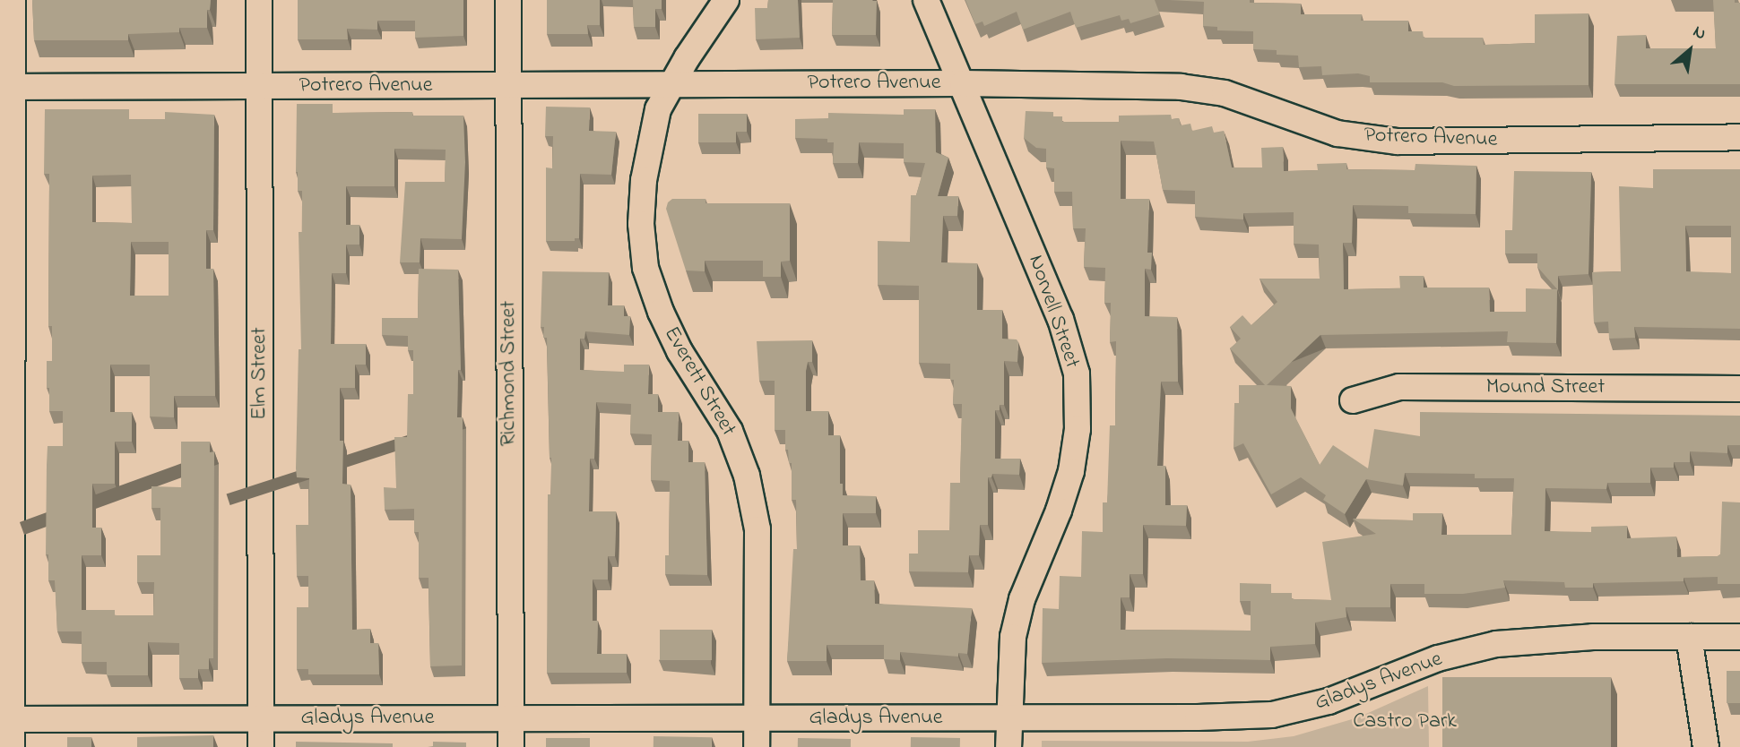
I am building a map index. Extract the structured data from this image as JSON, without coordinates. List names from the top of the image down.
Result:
{
  "streets": {
    "street": [
      "Potrero Avenue",
      "Norvell Street",
      "Elm Street",
      "Richmond Street",
      "Everett Street",
      "Mound Street",
      "Gladys Avenue"
    ]
  },
  "crossings": [
    ["Potrero Avenue", "Norvell Street"],
    ["Potrero Avenue", "Elm Street"],
    ["Potrero Avenue", "Richmond Street"],
    ["Potrero Avenue", "Everett Street"],
    ["Norvell Street", "Gladys Avenue"],
    ["Elm Street", "Gladys Avenue"],
    ["Richmond Street", "Gladys Avenue"],
    ["Everett Street", "Gladys Avenue"]
  ],
  "parks": ["Castro Park"],
  "north": "top right"
}
